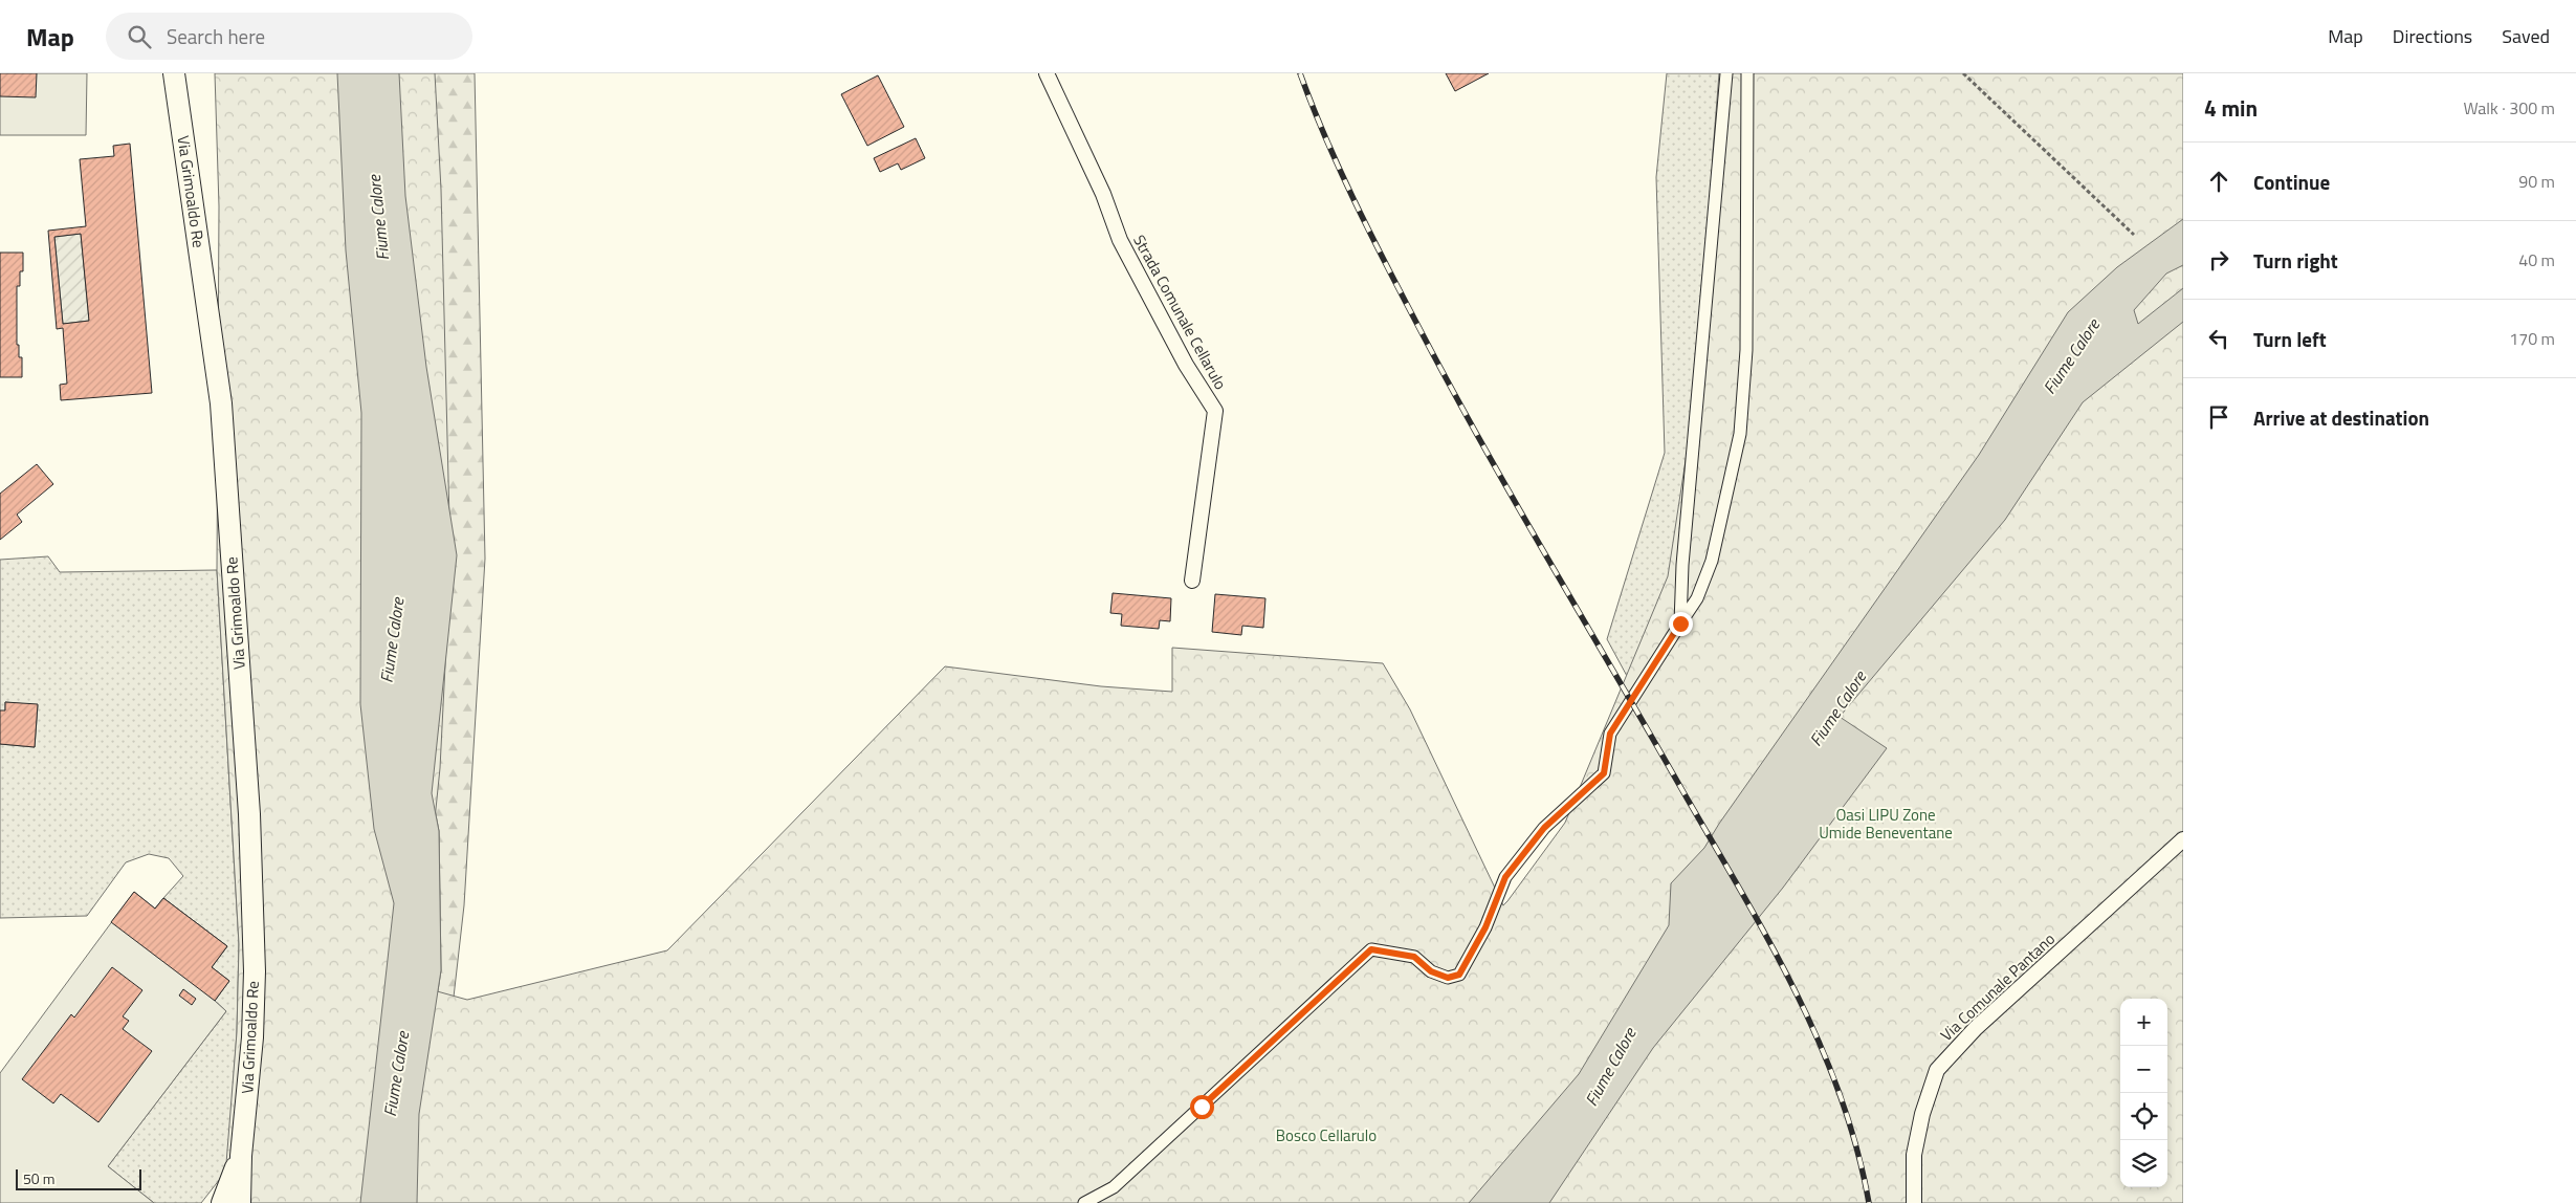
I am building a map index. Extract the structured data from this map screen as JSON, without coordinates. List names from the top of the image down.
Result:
{
  "streets": {
    "main road": ["Via Grimoaldo Re"],
    "street": ["Strada Comunale Cellarulo", "Via Comunale Pantano"]
  },
  "water": ["Fiume Calore"],
  "parks": ["Oasi LIPU Zone Umide Beneventane", "Bosco Cellarulo"],
  "scale_bar": "50 m",
  "page": {
    "header": "Map",
    "search": "Search here",
    "nav": ["Map", "Directions", "Saved"],
    "heading": ["4 min", "Walk · 300 m"],
    "list": [
      ["Continue", "90 m"],
      ["Turn right", "40 m"],
      ["Turn left", "170 m"],
      "Arrive at destination"
    ],
    "map_buttons": ["+", "−"],
    "scale": "50 m"
  }
}
